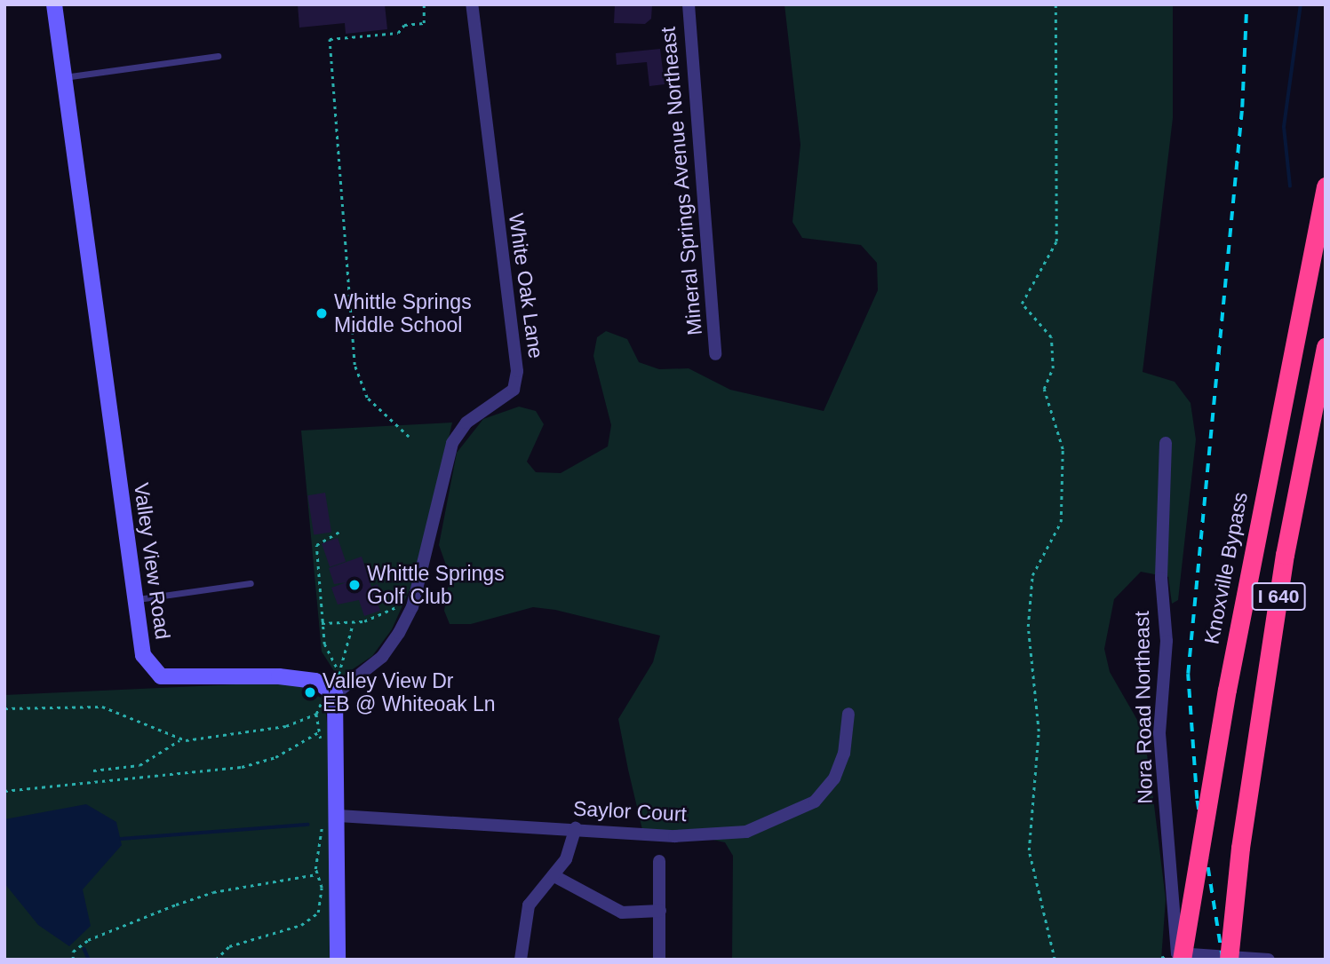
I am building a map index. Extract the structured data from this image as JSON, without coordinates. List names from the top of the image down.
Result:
{
  "streets": {
    "highway": ["Knoxville Bypass", "I 640"],
    "street": [
      "Mineral Springs Avenue Northeast",
      "White Oak Lane",
      "Valley View Road",
      "Nora Road Northeast",
      "Saylor Court"
    ]
  },
  "crossings": [
    ["White Oak Lane", "Valley View Road"]
  ],
  "places": ["Whittle Springs Middle School", "Whittle Springs Golf Club", "Valley View Dr EB @ Whiteoak Ln"]
}
